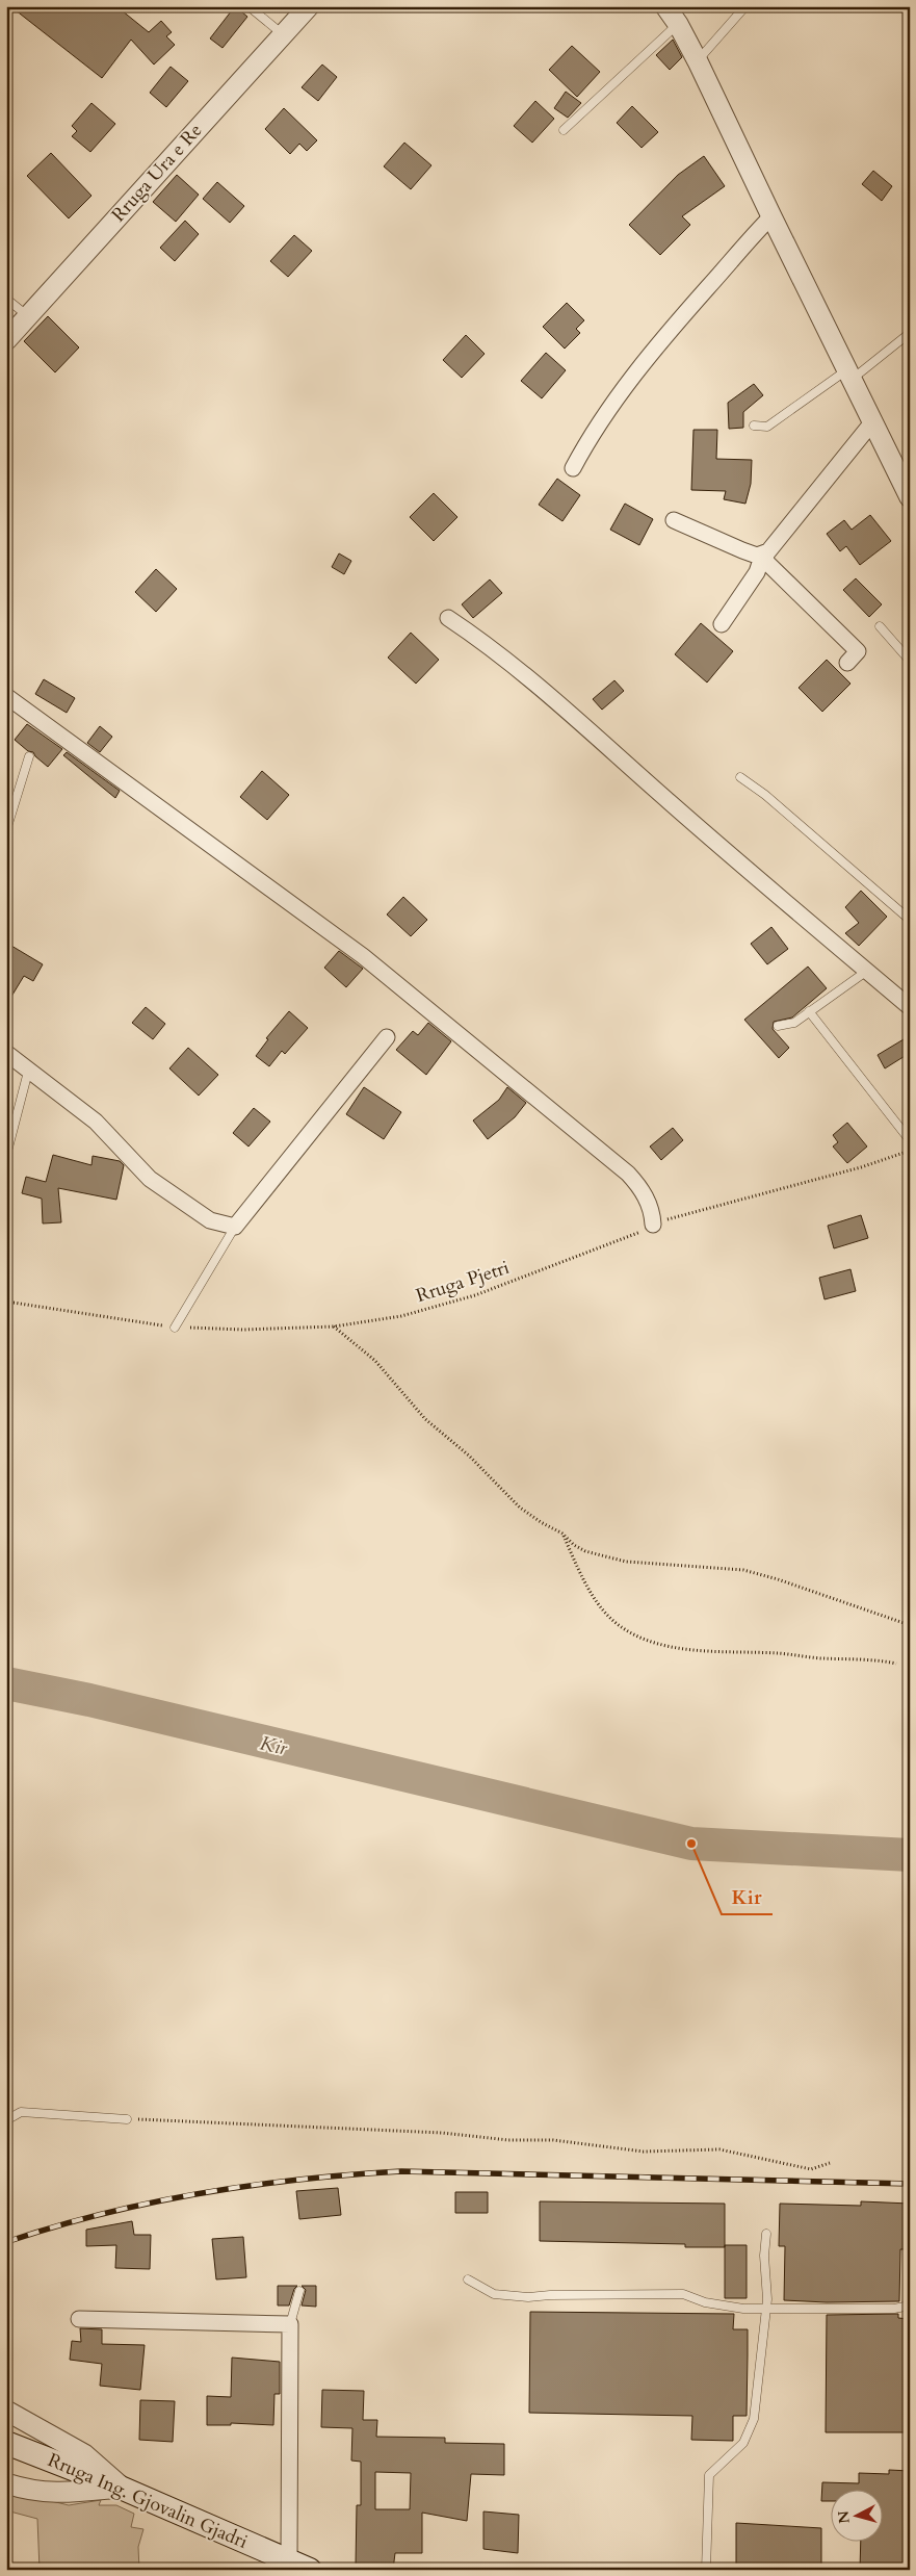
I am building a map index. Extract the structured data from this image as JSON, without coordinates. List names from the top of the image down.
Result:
{
  "streets": {
    "main road": ["Rruga Ing. Gjovalin Gjadri"],
    "street": ["Rruga Ura e Re"],
    "path": ["Rruga Pjetri"]
  },
  "water": ["Kir"],
  "places": ["Kir"],
  "north": "left"
}
